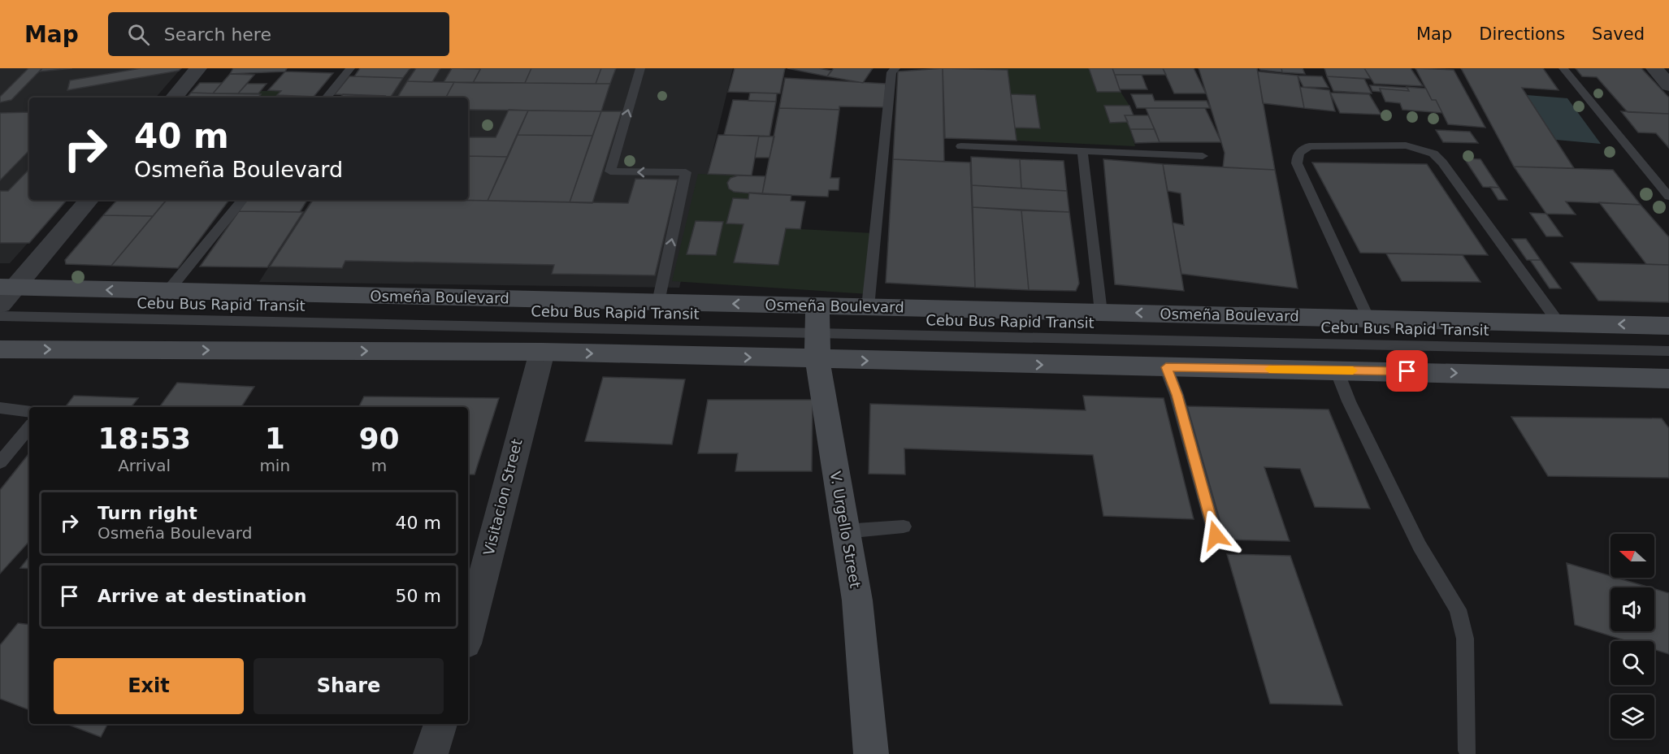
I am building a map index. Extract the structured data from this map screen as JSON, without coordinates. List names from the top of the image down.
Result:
{
  "streets": {
    "main road": ["Osmeña Boulevard", "V. Urgello Street"],
    "street": ["Visitacion Street"],
    "lane": ["Cebu Bus Rapid Transit"]
  },
  "crossings": [
    ["Osmeña Boulevard", "V. Urgello Street"],
    ["Cebu Bus Rapid Transit", "V. Urgello Street"]
  ],
  "north": "left",
  "page": {
    "header": "Map",
    "search": "Search here",
    "nav": ["Map", "Directions", "Saved"],
    "turn": ["40 m", "Osmeña Boulevard"],
    "eta": [
      "18:53",
      "Arrival",
      "1",
      "min",
      "90",
      "m"
    ],
    "list": [
      {
        "name": "Turn right",
        "note": "Osmeña Boulevard",
        "value": "40 m"
      },
      {
        "name": "Arrive at destination",
        "value": "50 m"
      }
    ],
    "buttons": ["Exit", "Share"]
  }
}
